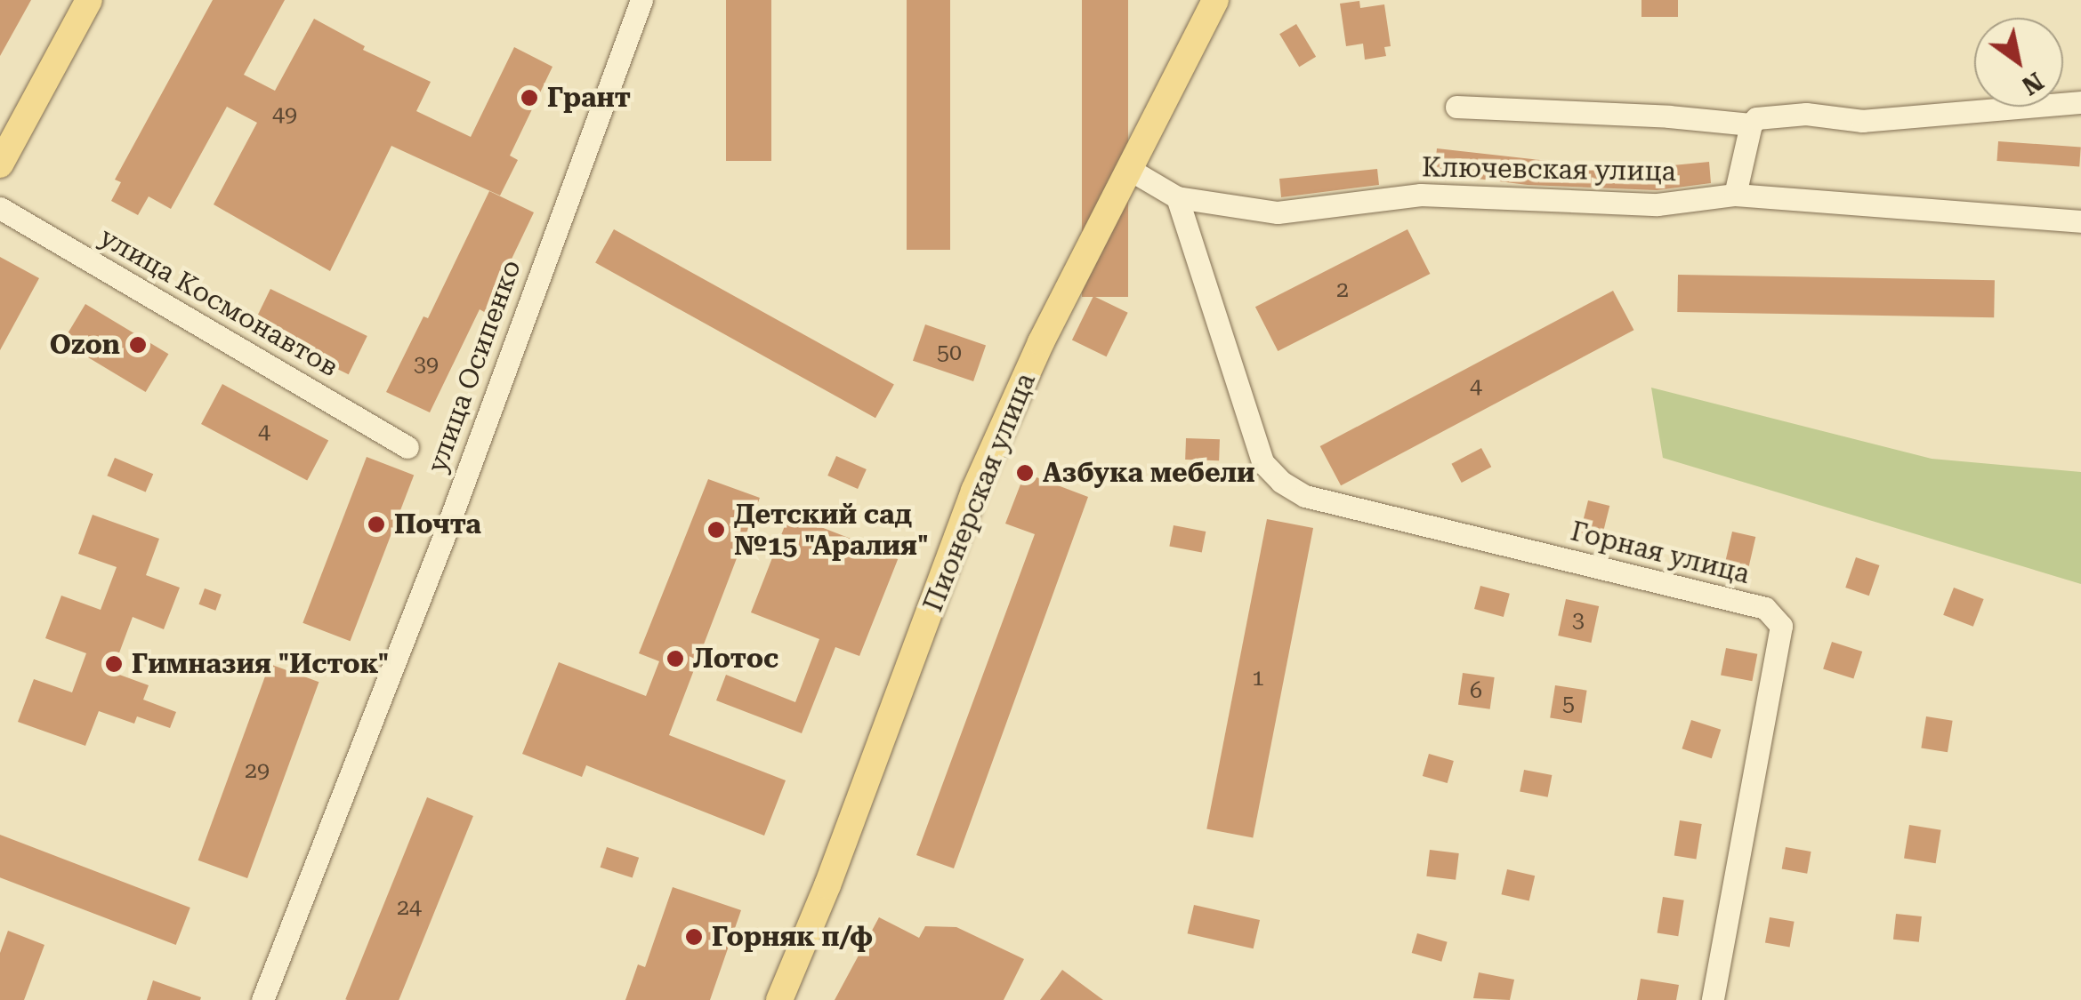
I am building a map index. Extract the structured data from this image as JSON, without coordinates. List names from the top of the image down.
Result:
{
  "streets": {
    "main road": ["Пионерская улица"],
    "street": [
      "Ключевская улица",
      "улица Космонавтов",
      "улица Осипенко",
      "Горная улица"
    ]
  },
  "crossings": [
    ["Ключевская улица", "Пионерская улица"],
    ["Ключевская улица", "Горная улица"]
  ],
  "places": [
    "Грант",
    "Ozon",
    "Азбука мебели",
    "Почта",
    "Детский сад №15 \"Аралия\"",
    "Лотос",
    "Гимназия \"Исток\"",
    "Горняк п/ф"
  ],
  "house_numbers": [
    "49",
    "2",
    "50",
    "39",
    "4",
    "4",
    "3",
    "1",
    "6",
    "5",
    "29",
    "24"
  ],
  "north": "bottom right"
}
